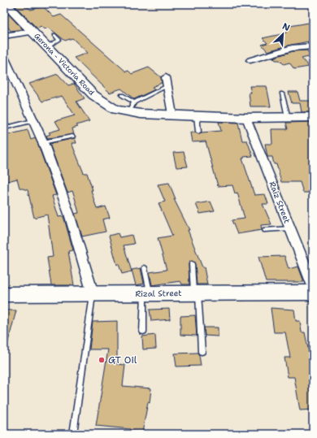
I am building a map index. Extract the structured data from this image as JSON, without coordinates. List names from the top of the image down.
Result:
{
  "streets": {
    "main road": ["Gerona - Victoria Road", "Rizal Street"],
    "street": ["Raiz Street"]
  },
  "crossings": [
    ["Gerona - Victoria Road", "Raiz Street"]
  ],
  "places": ["GT Oil"],
  "north": "top right"
}
